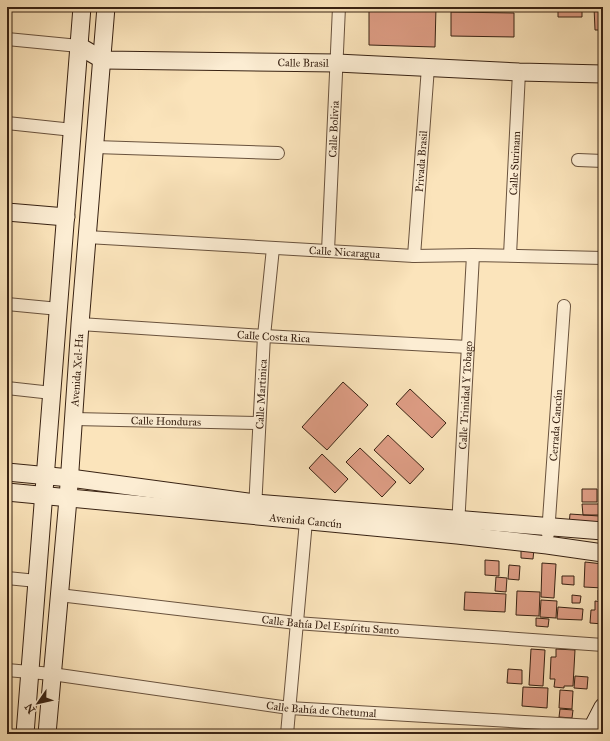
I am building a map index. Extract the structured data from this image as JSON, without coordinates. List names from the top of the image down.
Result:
{
  "streets": {
    "street": [
      "Calle Brasil",
      "Calle Bolivia",
      "Privada Brasil",
      "Calle Surinam",
      "Calle Nicaragua",
      "Calle Costa Rica",
      "Avenida Xel-Ha",
      "Calle Martinica",
      "Calle Trinidad Y Tobago",
      "Calle Honduras",
      "Cerrada Cancún",
      "Avenida Cancún",
      "Calle Bahía Del Espíritu Santo",
      "Calle Bahía de Chetumal"
    ]
  },
  "crossings": [
    ["Calle Brasil", "Calle Bolivia"],
    ["Calle Brasil", "Privada Brasil"],
    ["Calle Brasil", "Calle Surinam"],
    ["Calle Brasil", "Avenida Xel-Ha"],
    ["Calle Bolivia", "Calle Nicaragua"],
    ["Privada Brasil", "Calle Nicaragua"],
    ["Calle Surinam", "Calle Nicaragua"],
    ["Calle Nicaragua", "Avenida Xel-Ha"],
    ["Calle Nicaragua", "Calle Martinica"],
    ["Calle Nicaragua", "Calle Trinidad Y Tobago"],
    ["Calle Costa Rica", "Avenida Xel-Ha"],
    ["Calle Costa Rica", "Calle Martinica"],
    ["Calle Costa Rica", "Calle Trinidad Y Tobago"],
    ["Avenida Xel-Ha", "Calle Honduras"],
    ["Avenida Xel-Ha", "Avenida Cancún"],
    ["Avenida Xel-Ha", "Calle Bahía Del Espíritu Santo"],
    ["Avenida Xel-Ha", "Calle Bahía de Chetumal"],
    ["Calle Martinica", "Calle Honduras"],
    ["Calle Martinica", "Avenida Cancún"],
    ["Calle Trinidad Y Tobago", "Avenida Cancún"],
    ["Cerrada Cancún", "Avenida Cancún"]
  ],
  "north": "bottom left"
}
